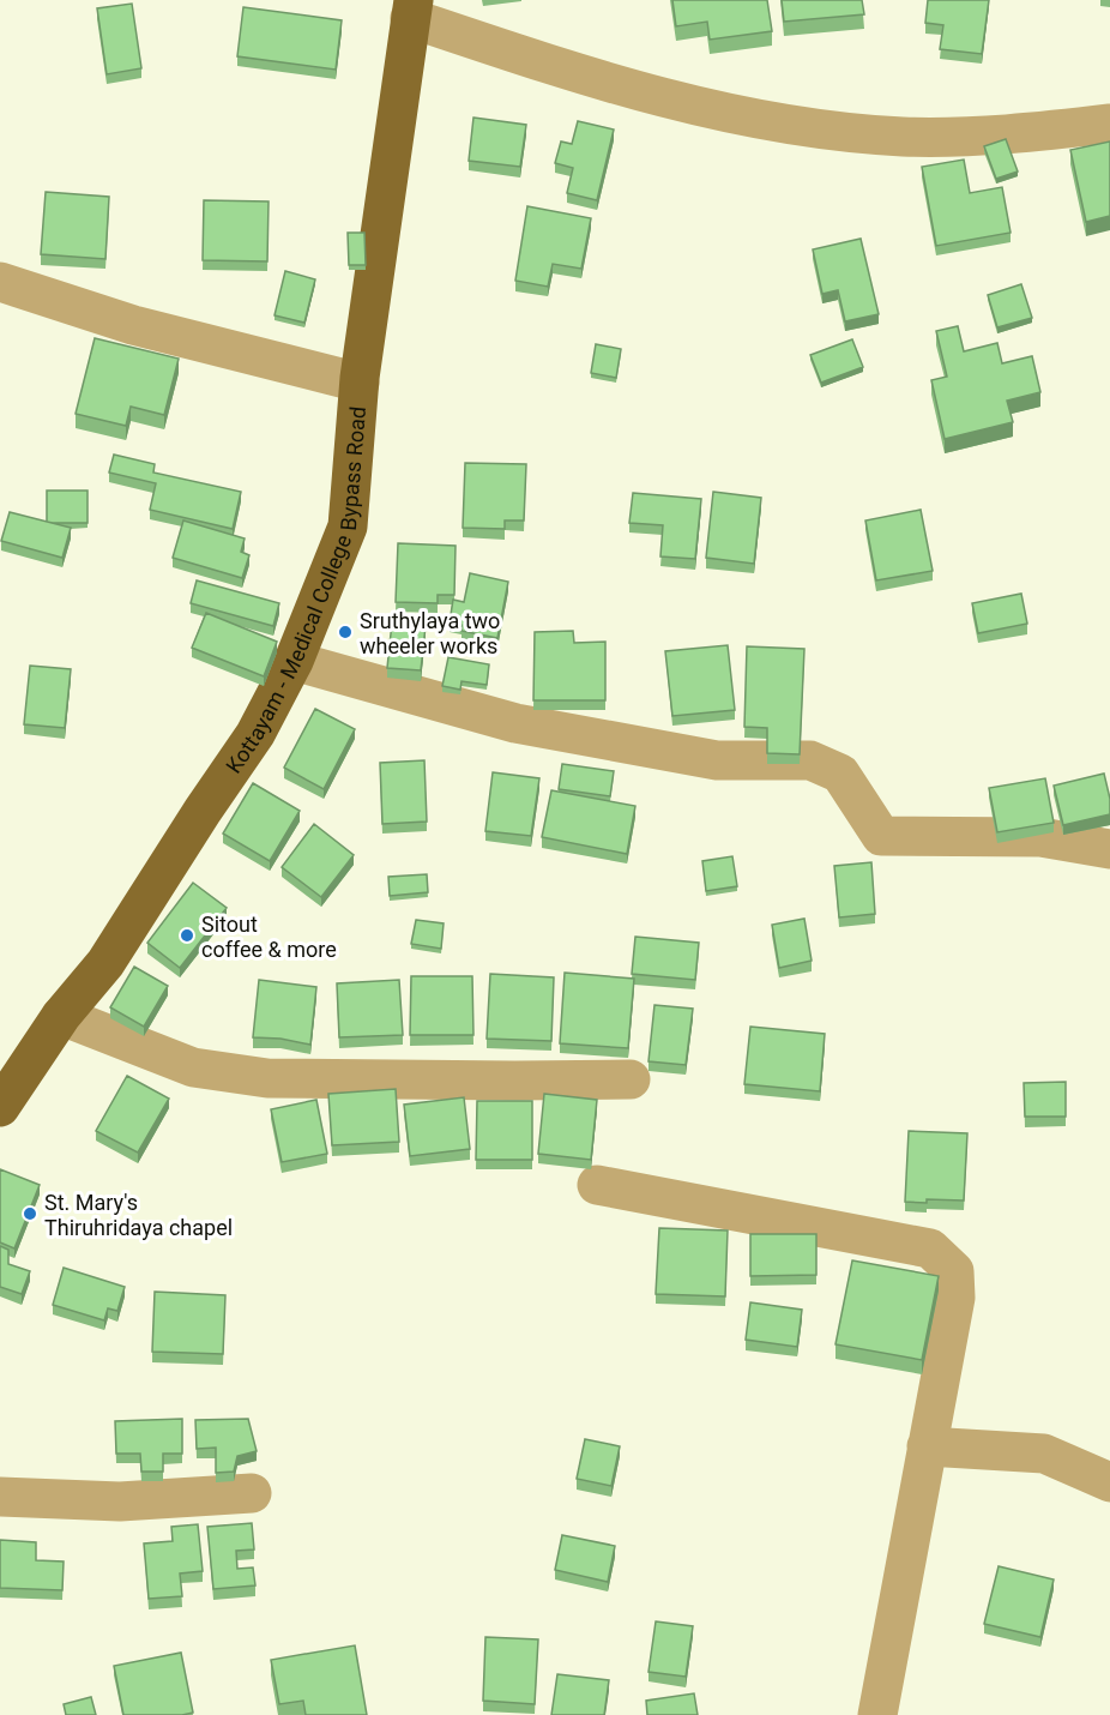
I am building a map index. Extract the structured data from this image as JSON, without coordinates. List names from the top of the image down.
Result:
{
  "streets": {
    "main road": ["Kottayam - Medical College Bypass Road"]
  },
  "places": ["Sruthylaya two wheeler works", "Sitout coffee & more", "St. Mary's Thiruhridaya chapel"]
}
